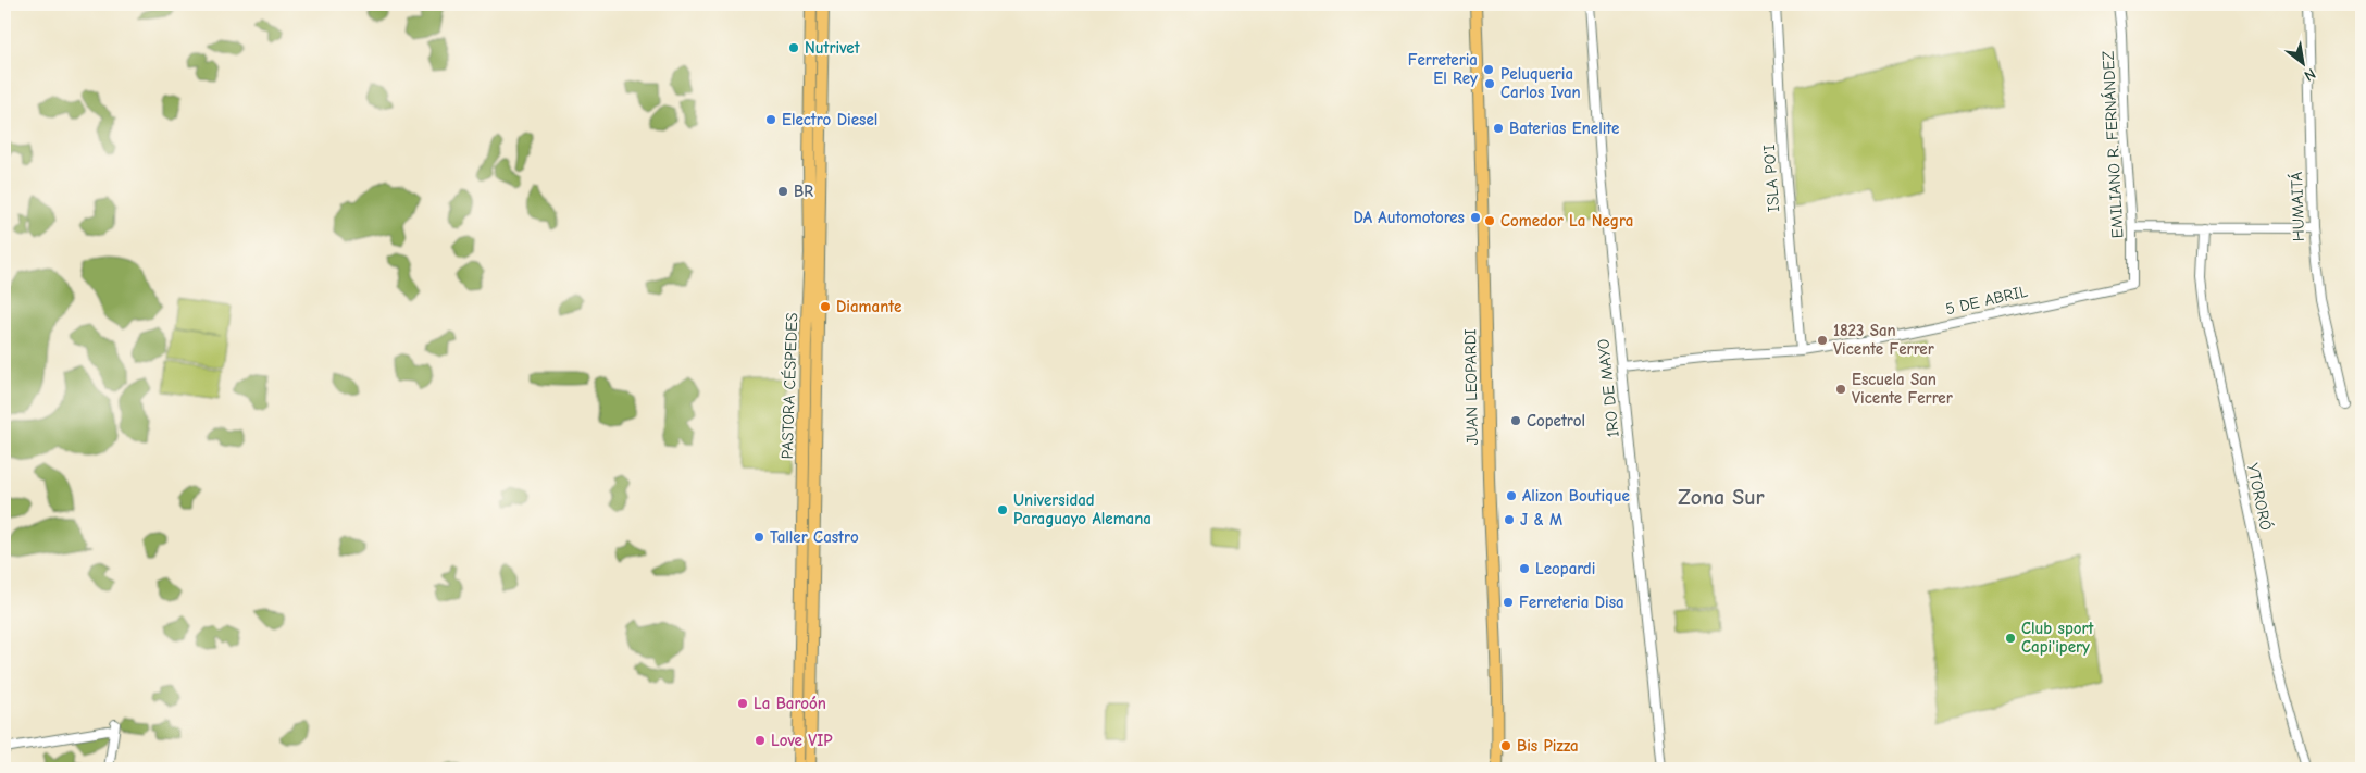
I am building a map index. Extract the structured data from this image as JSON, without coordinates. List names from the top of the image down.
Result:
{
  "streets": {
    "main road": ["PASTORA CÉSPEDES", "JUAN LEOPARDI"],
    "street": [
      "EMILIANO R. FERNÁNDEZ",
      "ISLA PO'I",
      "HUMAITÁ",
      "5 DE ABRIL",
      "1RO DE MAYO",
      "YTORORÓ"
    ]
  },
  "crossings": [
    ["EMILIANO R. FERNÁNDEZ", "5 DE ABRIL"],
    ["ISLA PO'I", "5 DE ABRIL"],
    ["5 DE ABRIL", "1RO DE MAYO"]
  ],
  "districts": ["Zona Sur"],
  "places": [
    "Nutrivet",
    "Ferreteria El Rey",
    "Peluqueria Carlos Ivan",
    "Electro Diesel",
    "Baterias Enelite",
    "BR",
    "DA Automotores",
    "Comedor La Negra",
    "Diamante",
    "1823 San Vicente Ferrer",
    "Escuela San Vicente Ferrer",
    "Copetrol",
    "Alizon Boutique",
    "Universidad Paraguayo Alemana",
    "J & M",
    "Taller Castro",
    "Leopardi",
    "Ferreteria Disa",
    "Club sport Capi'ipery",
    "La Baroón",
    "Love VIP",
    "Bis Pizza"
  ],
  "north": "bottom right"
}
